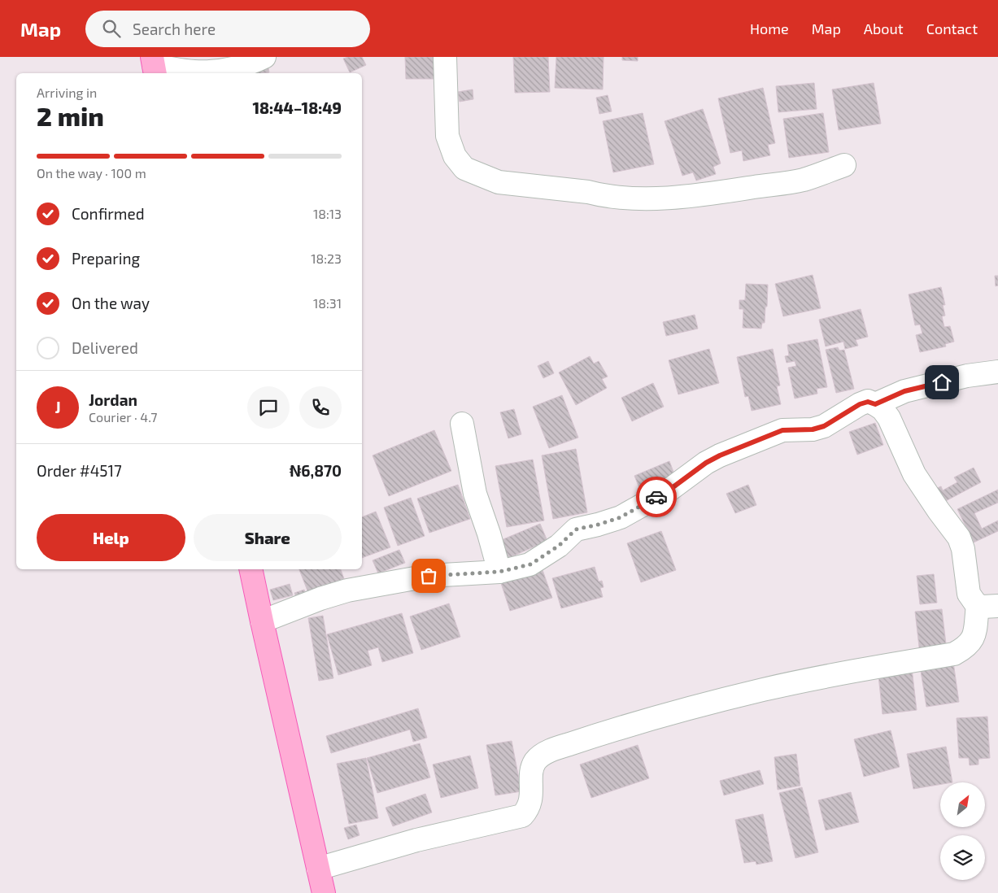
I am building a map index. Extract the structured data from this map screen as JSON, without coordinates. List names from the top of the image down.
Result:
{
  "north": "top right",
  "page": {
    "header": "Map",
    "search": "Search here",
    "nav": [
      "Home",
      "Map",
      "About",
      "Contact"
    ],
    "heading": ["2 min", "Arriving in", "18:44–18:49"],
    "panel": [
      "Jordan",
      "Courier · 4.7",
      "Order #4517",
      "₦6,870"
    ],
    "bar": "On the way · 100 m",
    "list": [
      ["Confirmed", "18:13"],
      ["Preparing", "18:23"],
      ["On the way", "18:31"],
      "Delivered"
    ],
    "round": "J",
    "buttons": ["Help", "Share"]
  }
}
